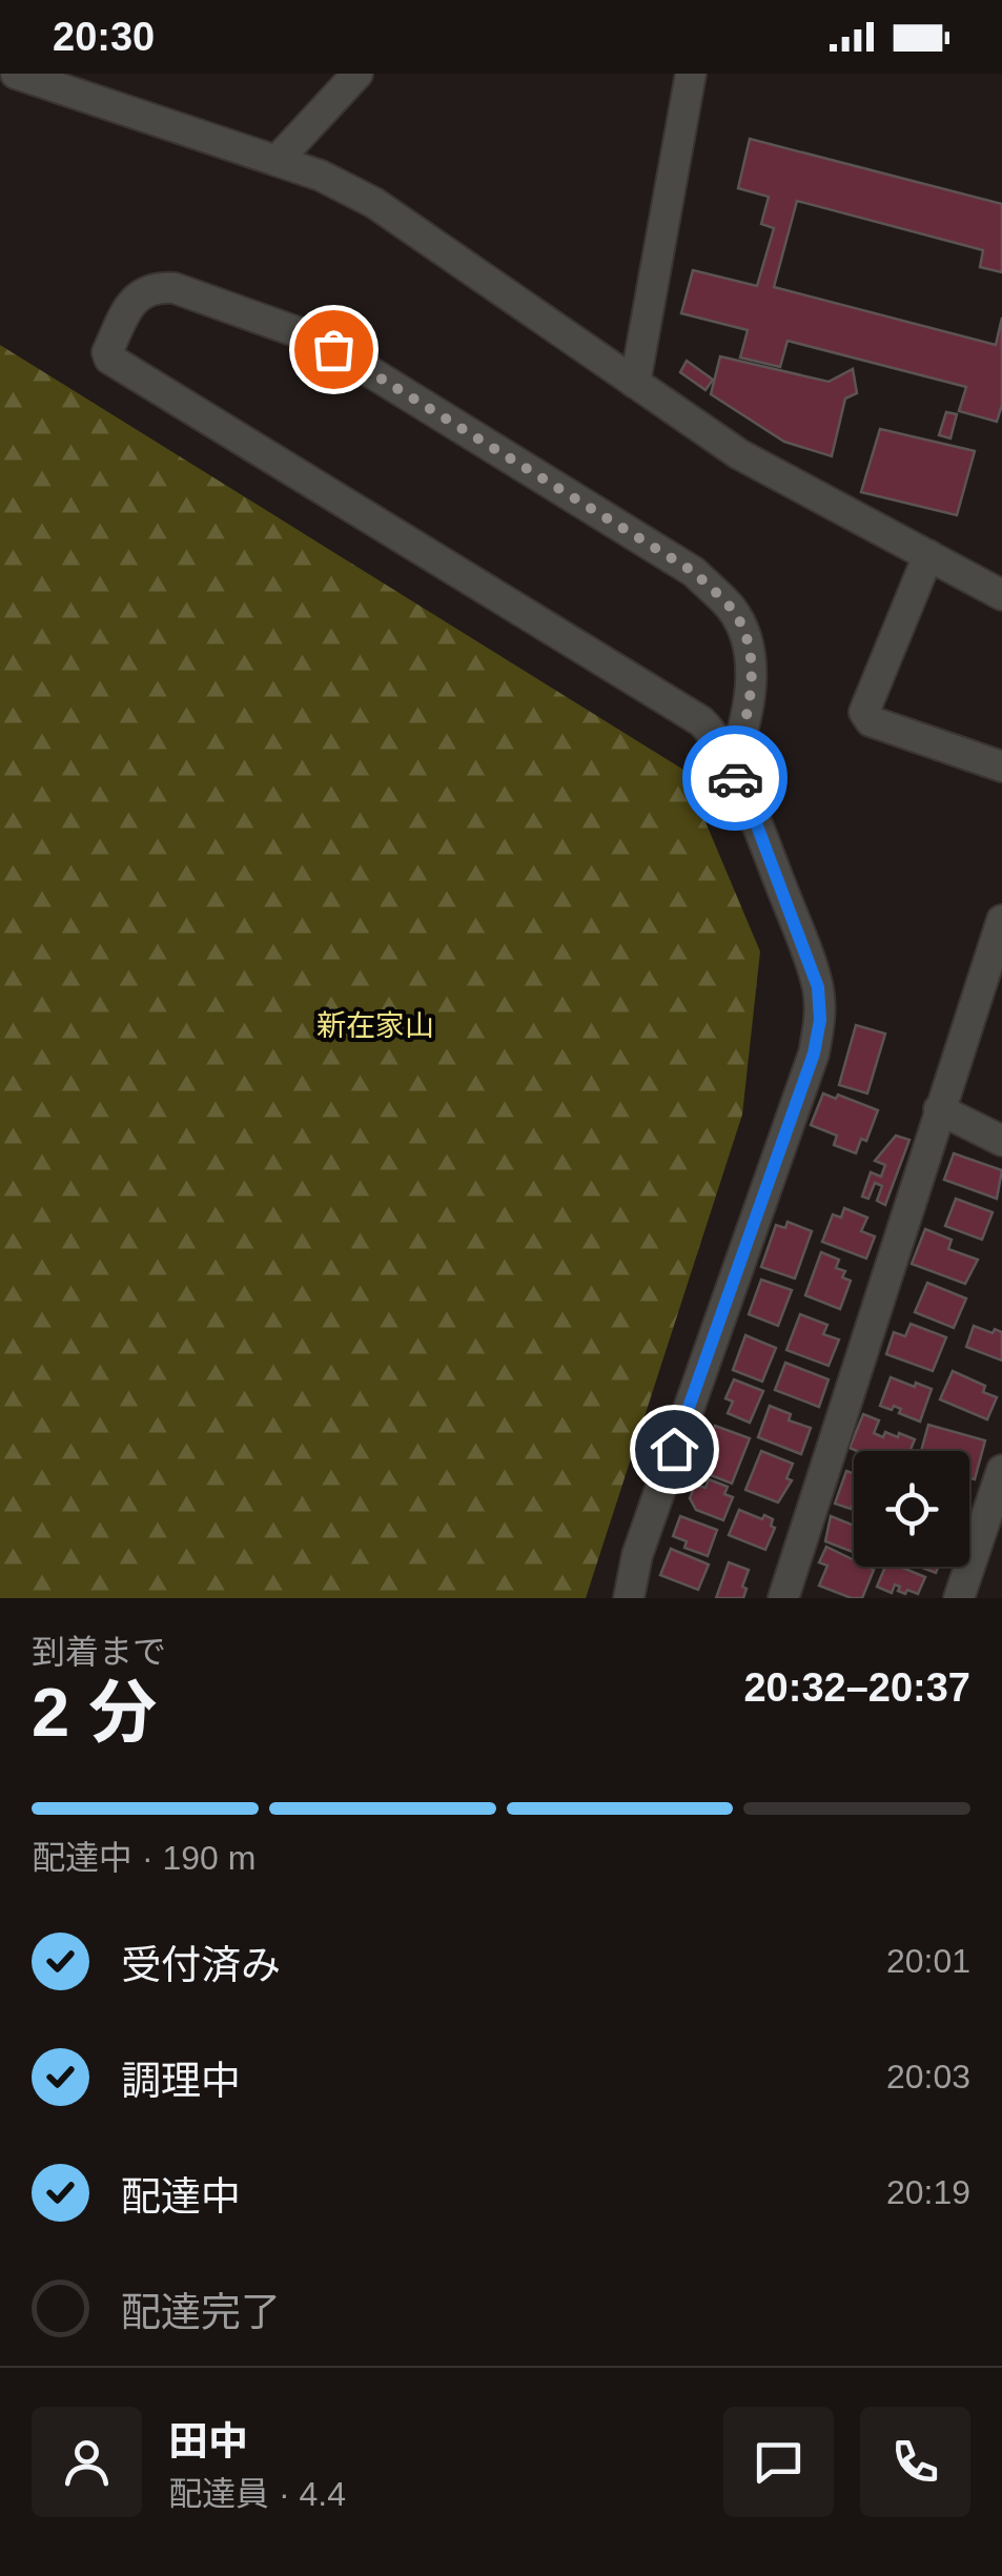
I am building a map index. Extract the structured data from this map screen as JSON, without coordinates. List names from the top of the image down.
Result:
{
  "parks": ["新在家山"],
  "page": {
    "status": "20:30",
    "heading": ["2 分", "到着まで", "20:32–20:37"],
    "panel": ["田中", "配達員 · 4.4"],
    "bar": "配達中 · 190 m",
    "list": [
      ["受付済み", "20:01"],
      ["調理中", "20:03"],
      ["配達中", "20:19"],
      "配達完了"
    ]
  }
}
